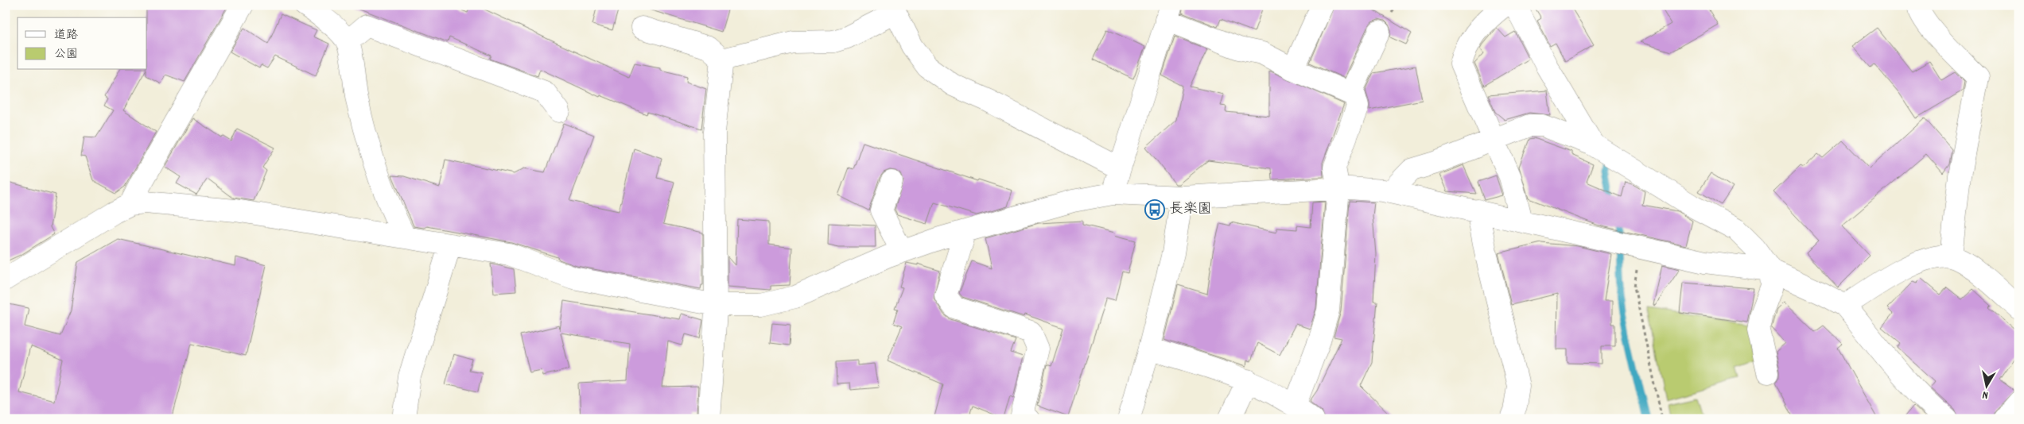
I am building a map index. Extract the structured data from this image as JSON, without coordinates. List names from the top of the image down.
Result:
{
  "places": {
    "bus stop": ["長楽園"]
  },
  "legend": ["道路", "公園"],
  "north": "bottom"
}
